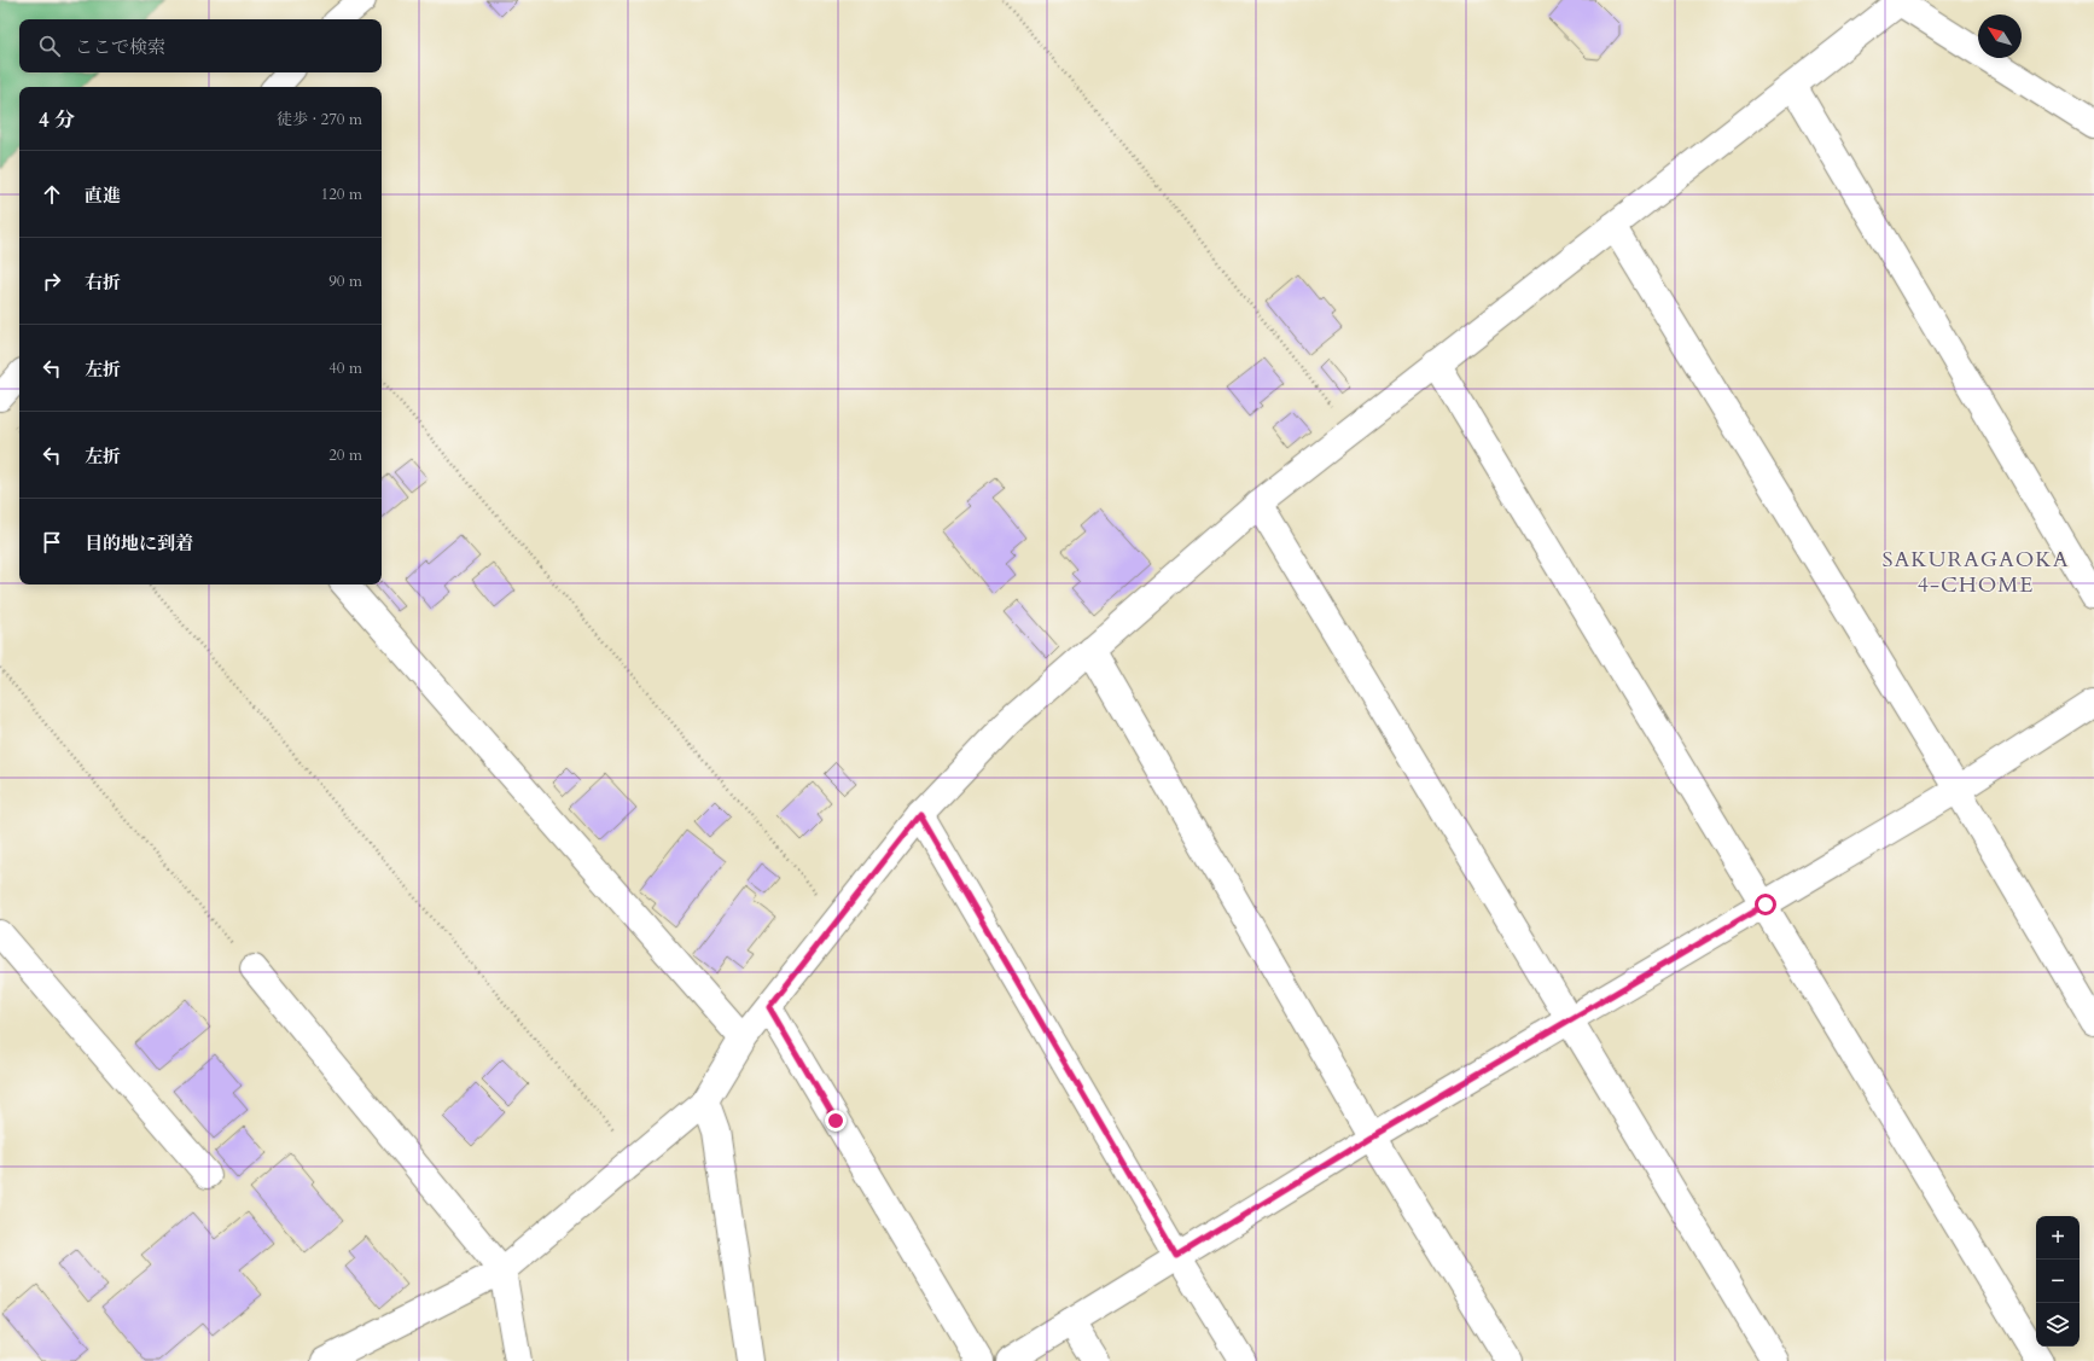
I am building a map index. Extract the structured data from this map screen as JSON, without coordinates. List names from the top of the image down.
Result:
{
  "districts": ["SAKURAGAOKA 4-CHOME"],
  "north": "top left",
  "page": {
    "search": "ここで検索",
    "heading": ["4 分", "徒歩 · 270 m"],
    "list": [
      ["直進", "120 m"],
      ["右折", "90 m"],
      ["左折", "40 m"],
      ["左折", "20 m"],
      "目的地に到着"
    ],
    "map_buttons": ["+", "−"]
  }
}
